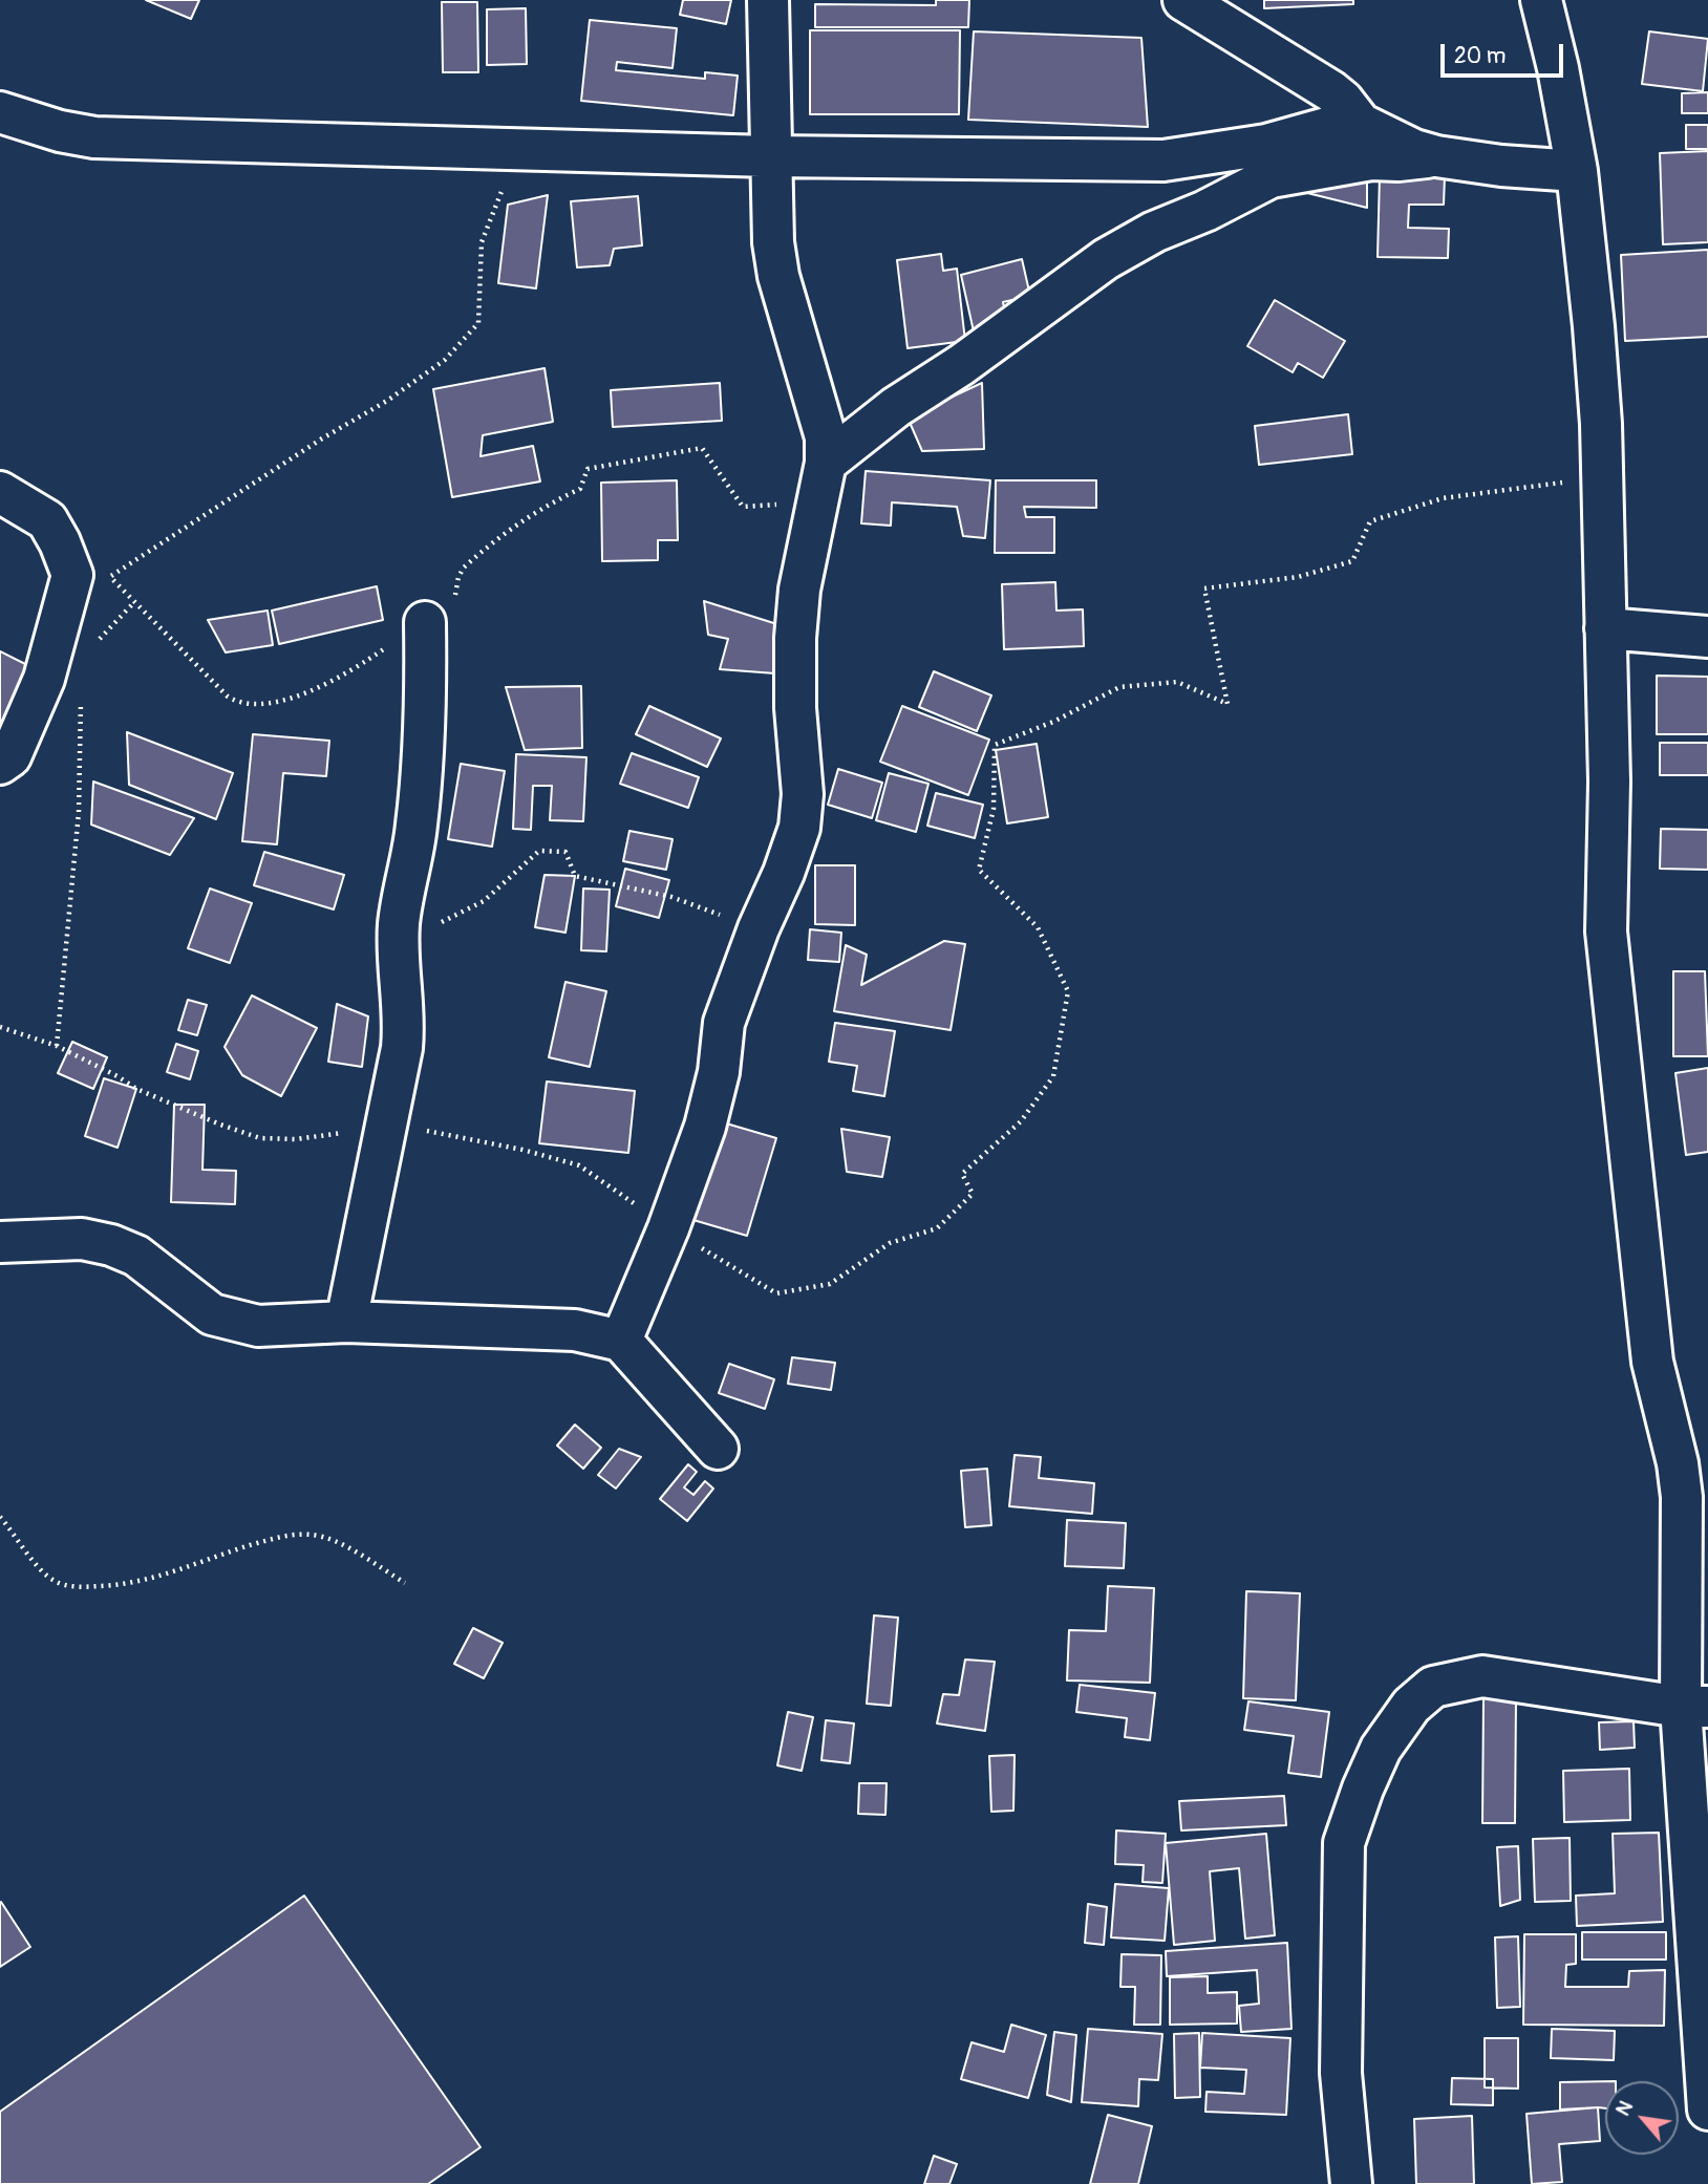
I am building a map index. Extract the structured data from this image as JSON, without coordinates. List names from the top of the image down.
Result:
{
  "scale_bar": "20 m",
  "north": "top left"
}
